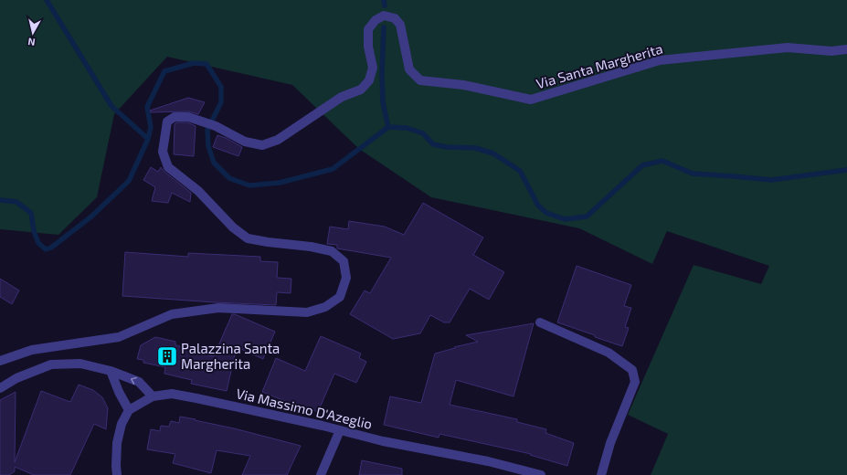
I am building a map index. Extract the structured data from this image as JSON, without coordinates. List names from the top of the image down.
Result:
{
  "streets": {
    "street": ["Via Santa Margherita", "Via Massimo D'Azeglio"]
  },
  "places": {
    "building": ["Palazzina Santa Margherita"]
  },
  "north": "bottom"
}
